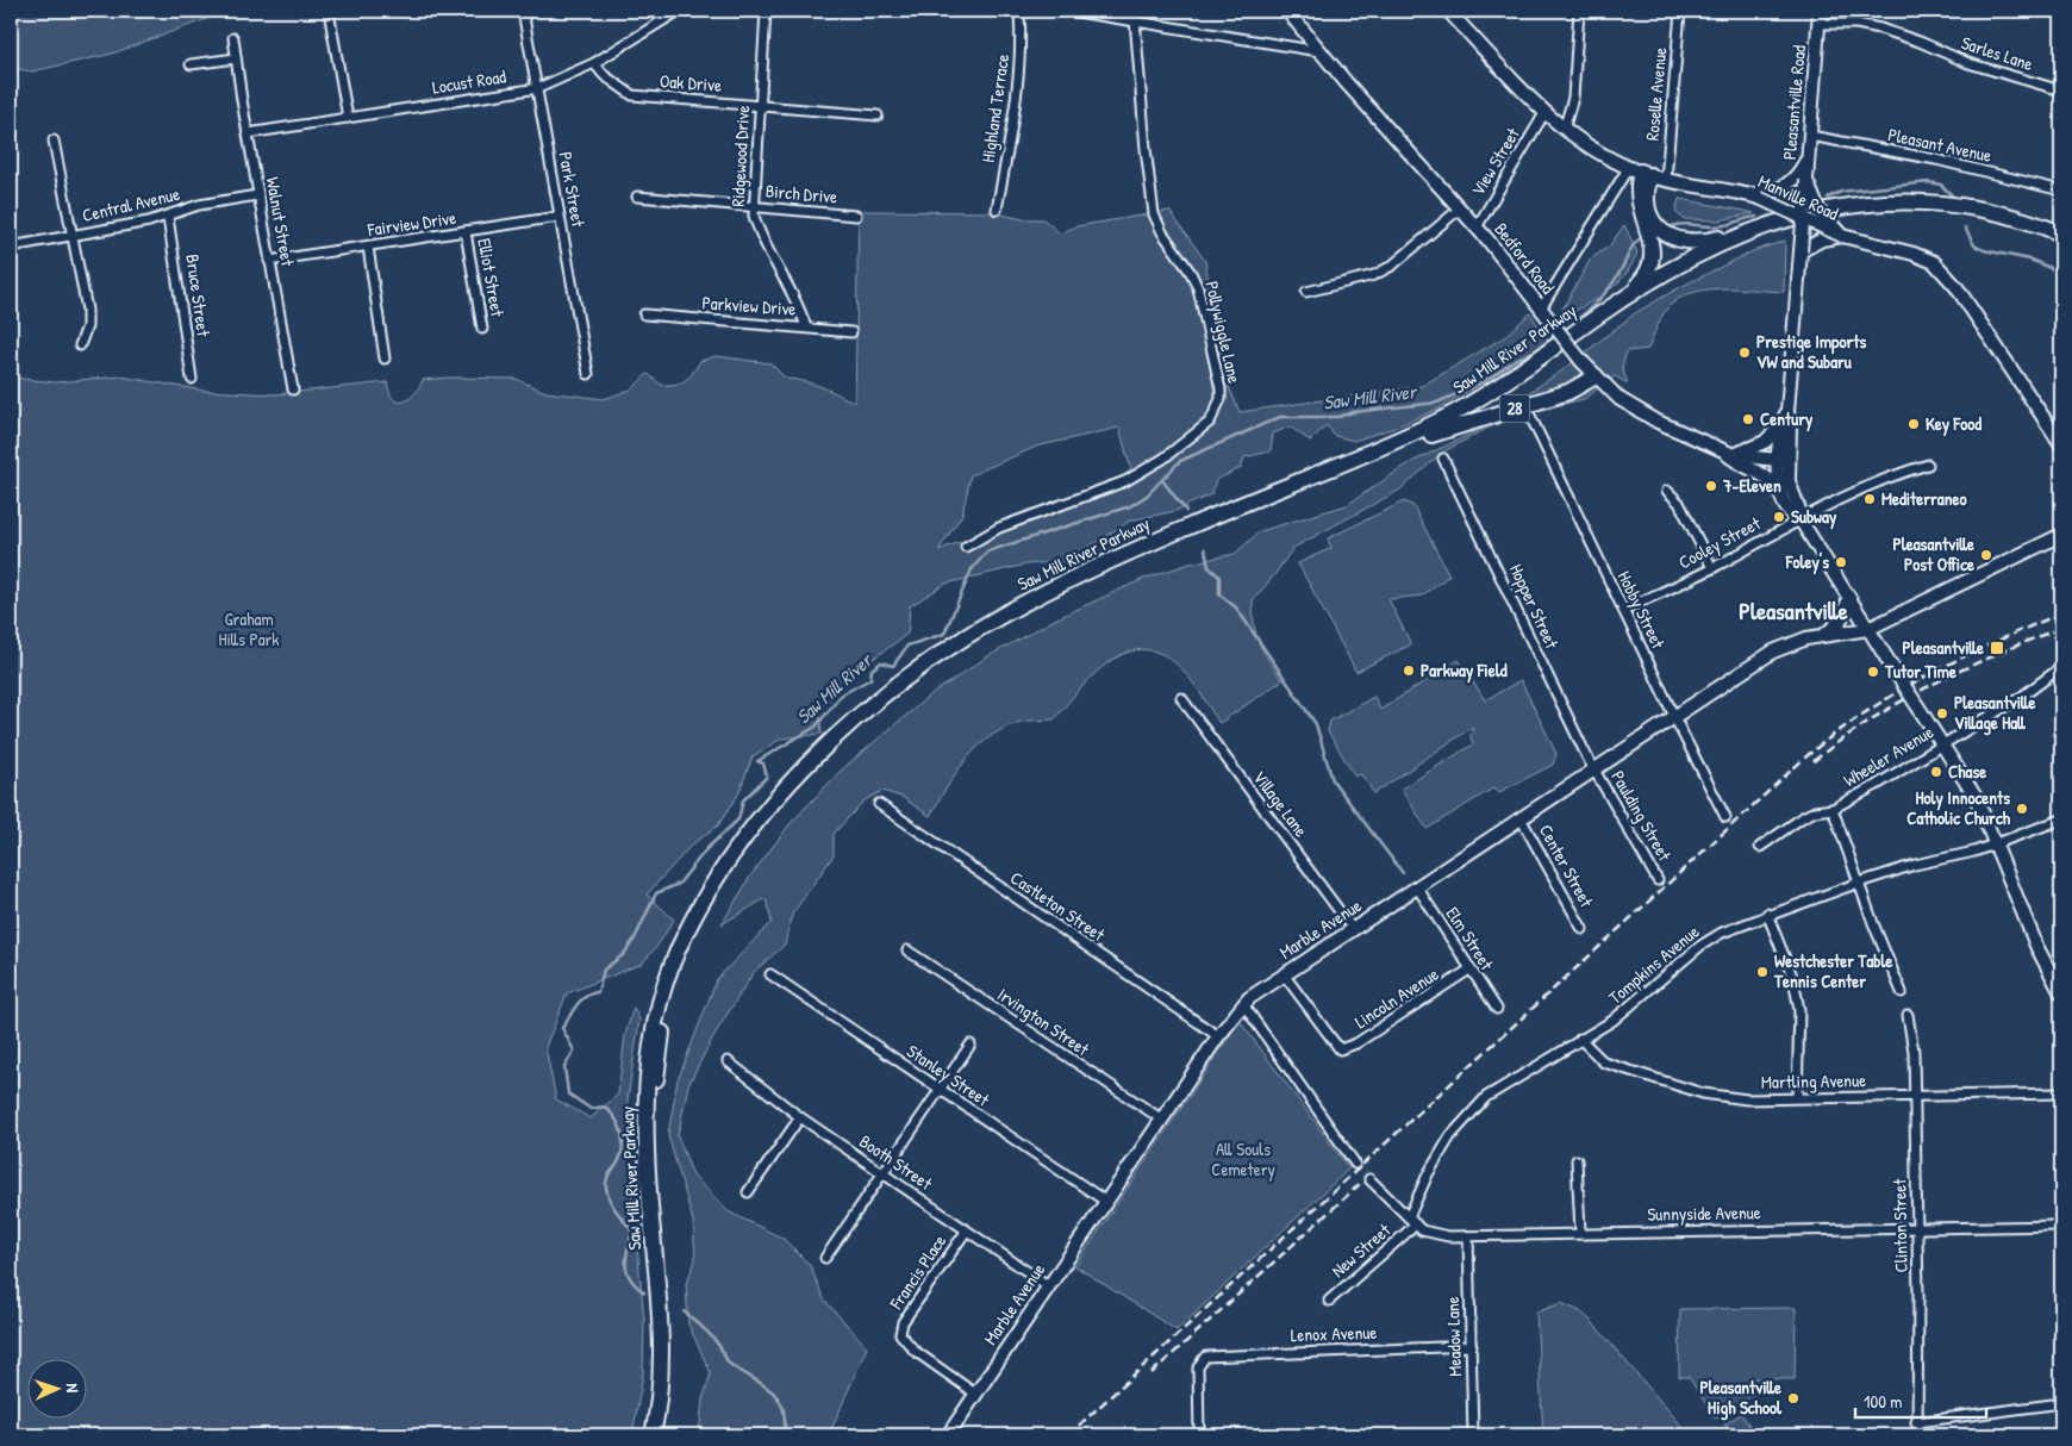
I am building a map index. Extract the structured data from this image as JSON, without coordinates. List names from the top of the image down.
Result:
{
  "streets": {
    "highway": ["Saw Mill River Parkway", "28"],
    "main road": [
      "Pleasantville Road",
      "Manville Road",
      "Bedford Road",
      "Marble Avenue"
    ],
    "street": [
      "Sarles Lane",
      "Locust Road",
      "Oak Drive",
      "Roselle Avenue",
      "Highland Terrace",
      "Pleasant Avenue",
      "Ridgewood Drive",
      "View Street",
      "Park Street",
      "Birch Drive",
      "Central Avenue",
      "Walnut Street",
      "Fairview Drive",
      "Elliot Street",
      "Bruce Street",
      "Parkview Drive",
      "Pollywiggle Lane",
      "Cooley Street",
      "Hopper Street",
      "Hobby Street",
      "Wheeler Avenue",
      "Village Lane",
      "Paulding Street",
      "Center Street",
      "Castleton Street",
      "Elm Street",
      "Tompkins Avenue",
      "Lincoln Avenue",
      "Irvington Street",
      "Stanley Street",
      "Martling Avenue",
      "Booth Street",
      "Sunnyside Avenue",
      "Clinton Street",
      "New Street",
      "Francis Place",
      "Lenox Avenue",
      "Meadow Lane"
    ]
  },
  "crossings": [
    ["Sarles Lane", "Pleasantville Road"],
    ["Locust Road", "Oak Drive"],
    ["Locust Road", "Park Street"],
    ["Locust Road", "Walnut Street"],
    ["Oak Drive", "Ridgewood Drive"],
    ["Roselle Avenue", "Manville Road"],
    ["Pleasantville Road", "Pleasant Avenue"],
    ["Pleasantville Road", "Manville Road"],
    ["Pleasantville Road", "Bedford Road"],
    ["Ridgewood Drive", "Birch Drive"],
    ["Ridgewood Drive", "Parkview Drive"],
    ["View Street", "Manville Road"],
    ["View Street", "Bedford Road"],
    ["Park Street", "Fairview Drive"],
    ["Central Avenue", "Walnut Street"],
    ["Central Avenue", "Bruce Street"],
    ["Walnut Street", "Fairview Drive"],
    ["Fairview Drive", "Elliot Street"],
    ["Bedford Road", "28"],
    ["Saw Mill River Parkway", "28"],
    ["Cooley Street", "Hobby Street"],
    ["Hopper Street", "Paulding Street"],
    ["Hopper Street", "Marble Avenue"],
    ["Hobby Street", "Marble Avenue"],
    ["Village Lane", "Marble Avenue"],
    ["Paulding Street", "Marble Avenue"],
    ["Center Street", "Marble Avenue"],
    ["Castleton Street", "Marble Avenue"],
    ["Marble Avenue", "Elm Street"],
    ["Marble Avenue", "Lincoln Avenue"],
    ["Marble Avenue", "Irvington Street"],
    ["Marble Avenue", "Stanley Street"],
    ["Marble Avenue", "Booth Street"],
    ["Marble Avenue", "Francis Place"],
    ["Elm Street", "Lincoln Avenue"],
    ["Tompkins Avenue", "Martling Avenue"],
    ["Tompkins Avenue", "Sunnyside Avenue"],
    ["Martling Avenue", "Clinton Street"],
    ["Booth Street", "Francis Place"],
    ["Sunnyside Avenue", "Clinton Street"],
    ["Sunnyside Avenue", "New Street"],
    ["Sunnyside Avenue", "Meadow Lane"],
    ["Lenox Avenue", "Meadow Lane"]
  ],
  "districts": ["Pleasantville"],
  "water": ["Saw Mill River"],
  "parks": ["Graham Hills Park", "All Souls Cemetery"],
  "places": {
    "other": [
      "Prestige Imports VW and Subaru",
      "Century",
      "Key Food",
      "7-Eleven",
      "Mediterraneo",
      "Subway",
      "Pleasantville Post Office",
      "Foley's",
      "Parkway Field",
      "Tutor Time",
      "Pleasantville Village Hall",
      "Chase",
      "Holy Innocents Catholic Church",
      "Westchester Table Tennis Center",
      "Pleasantville High School"
    ],
    "transit": ["Pleasantville"]
  },
  "scale_bar": "100 m",
  "north": "right"
}
